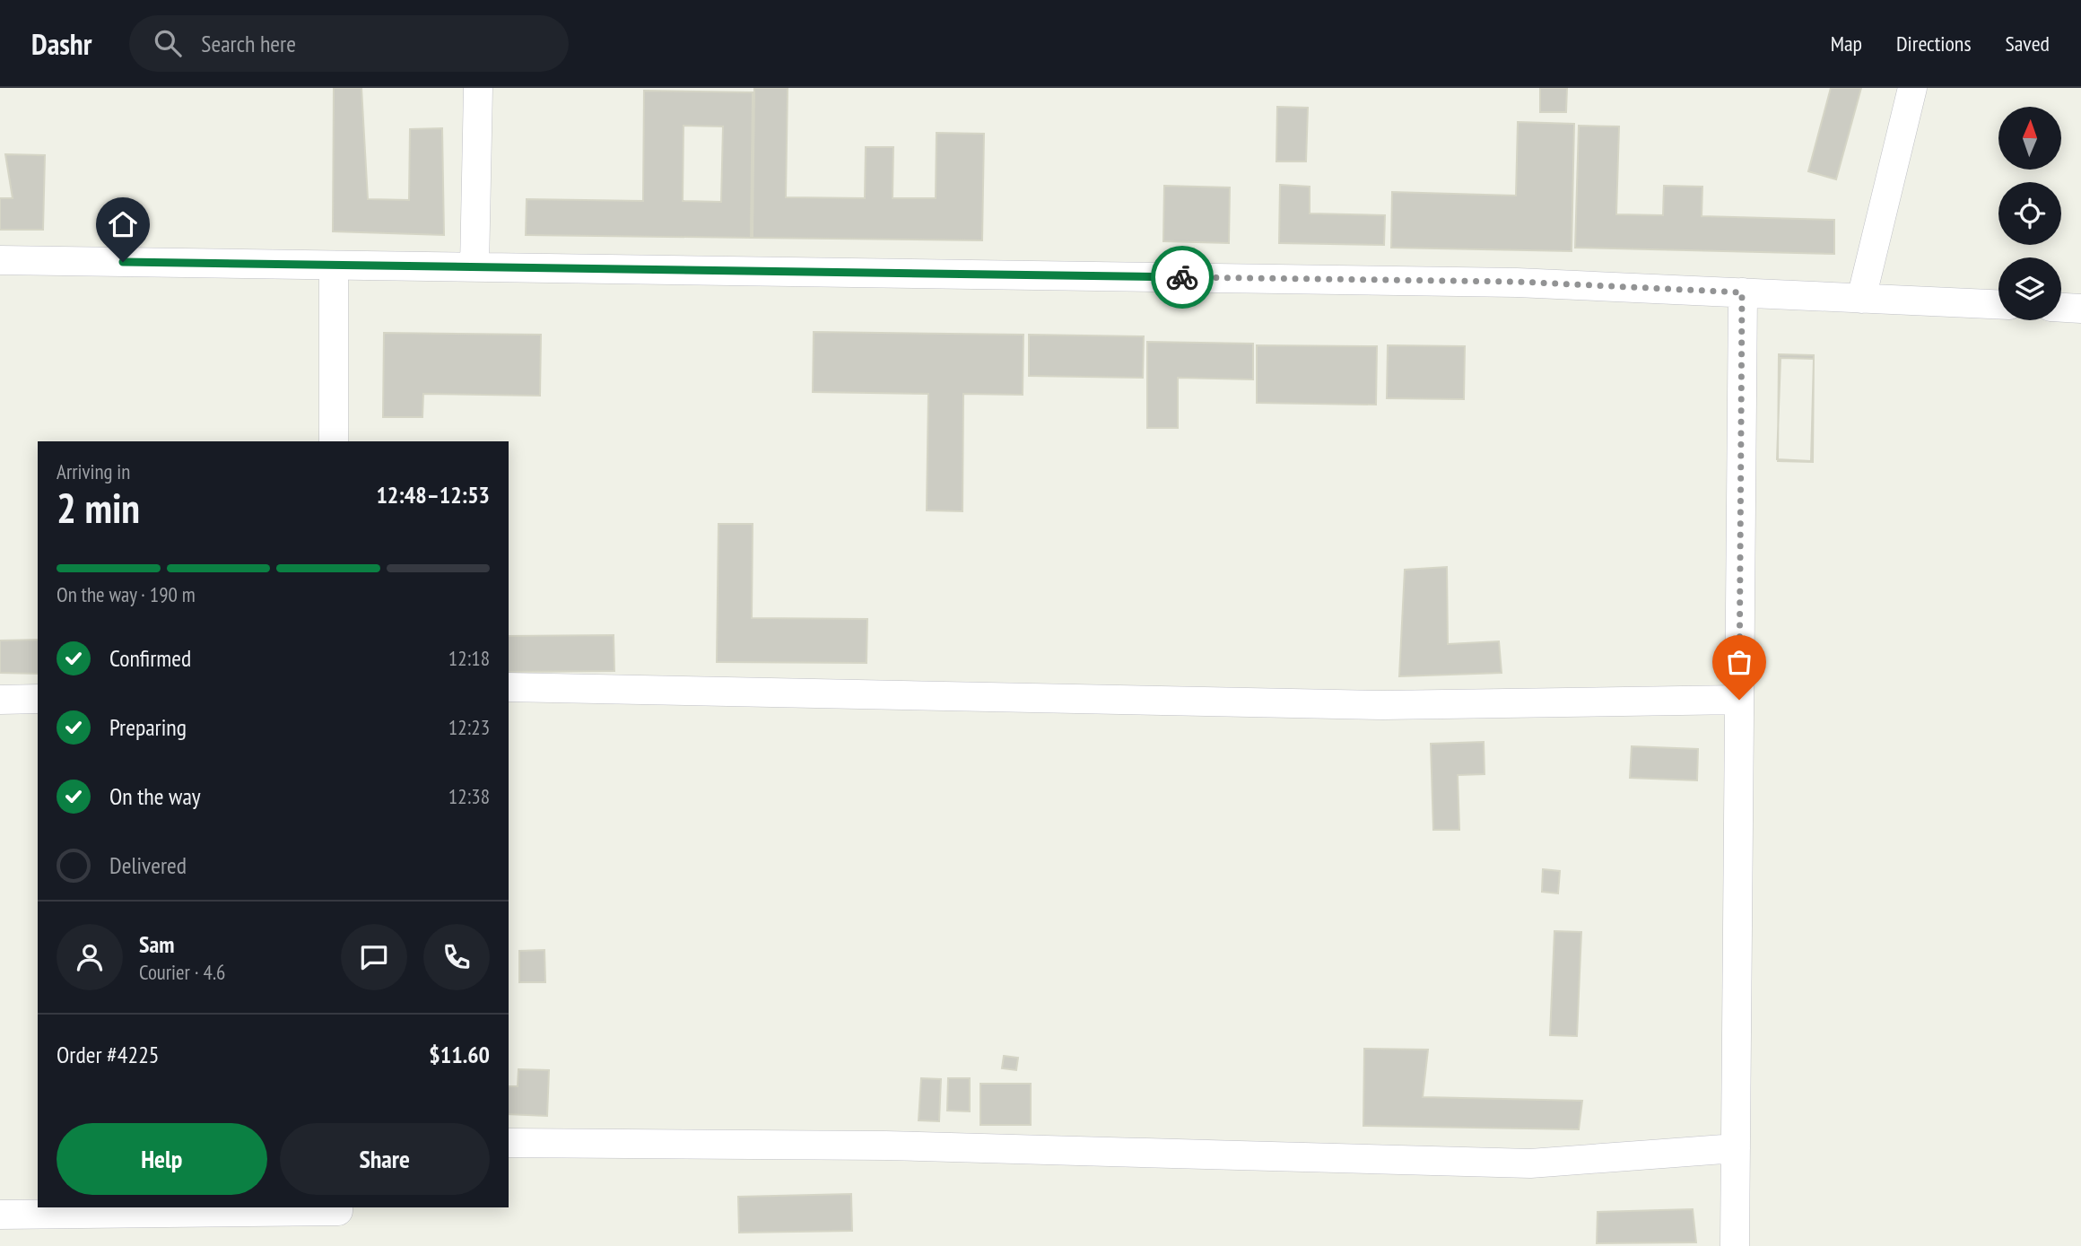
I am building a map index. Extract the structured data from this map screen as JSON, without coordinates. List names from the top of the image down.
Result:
{
  "north": "top",
  "page": {
    "header": "Dashr",
    "search": "Search here",
    "nav": ["Map", "Directions", "Saved"],
    "heading": ["2 min", "Arriving in", "12:48–12:53"],
    "panel": [
      "Sam",
      "Courier · 4.6",
      "Order #4225",
      "$11.60"
    ],
    "bar": "On the way · 190 m",
    "list": [
      ["Confirmed", "12:18"],
      ["Preparing", "12:23"],
      ["On the way", "12:38"],
      "Delivered"
    ],
    "buttons": ["Help", "Share"]
  }
}
